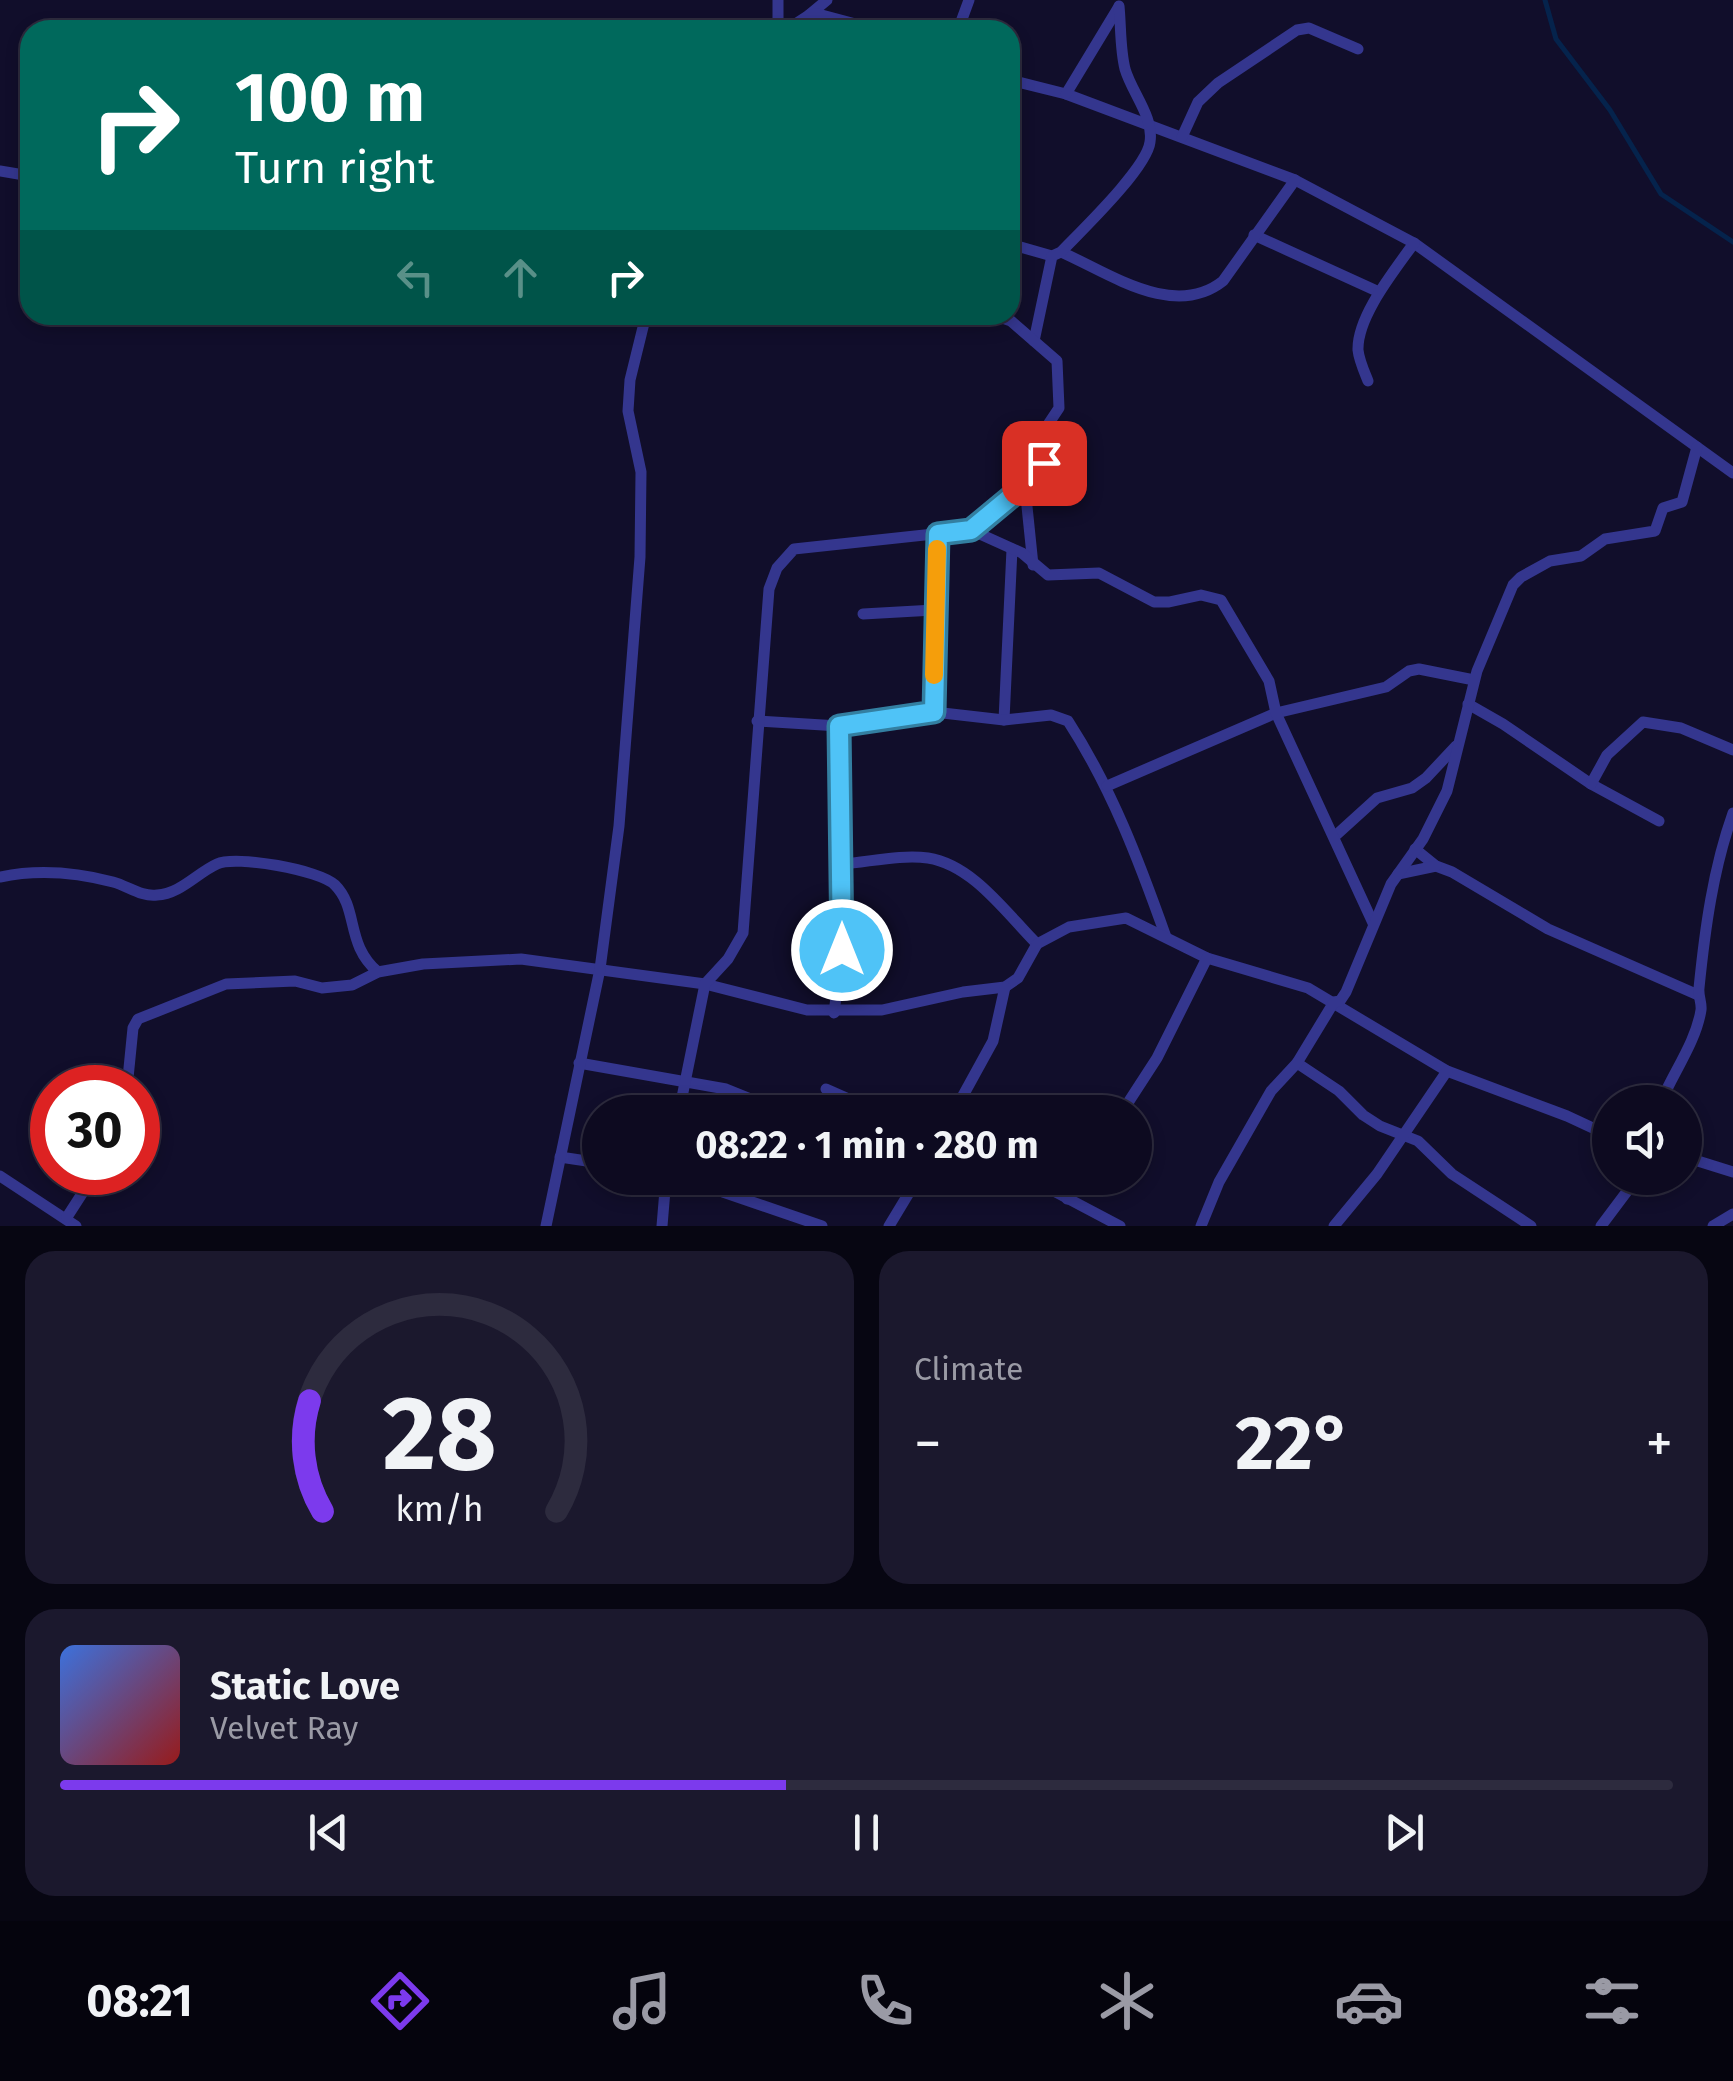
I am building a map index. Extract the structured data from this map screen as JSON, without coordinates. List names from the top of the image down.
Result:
{
  "page": {
    "turn": ["100 m", "Turn right"],
    "limit": "30",
    "trip": "08:22 · 1 min · 280 m",
    "tile": "Climate",
    "heat": ["−", "22°", "+"],
    "song": ["Static Love", "Velvet Ray"],
    "tabs": "08:21",
    "gauge": ["28", "km/h"]
  }
}
